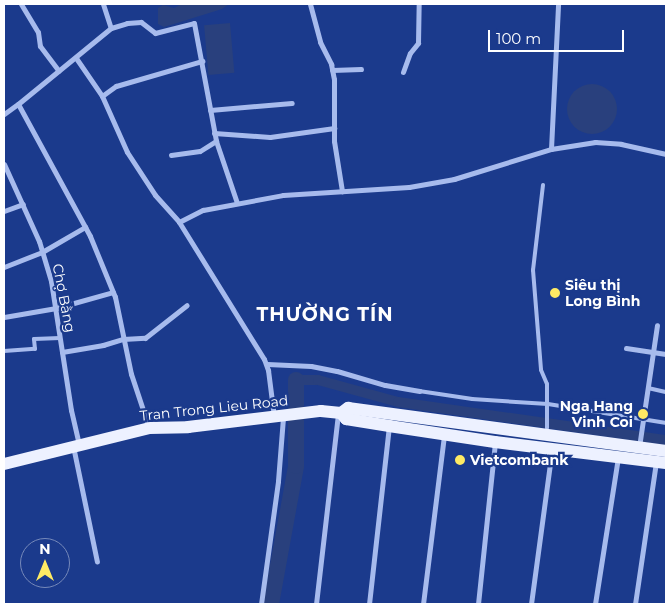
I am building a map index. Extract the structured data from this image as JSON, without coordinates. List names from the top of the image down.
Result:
{
  "streets": {
    "main road": ["Tran Trong Lieu Road"],
    "street": ["Chợ Bằng"]
  },
  "crossings": [
    ["Chợ Bằng", "Tran Trong Lieu Road"]
  ],
  "districts": ["THƯỜNG TÍN"],
  "places": ["Siêu thị Long Bình", "Nga Hang Vinh Coi", "Vietcombank"],
  "scale_bar": "100 m",
  "north": "top"
}
